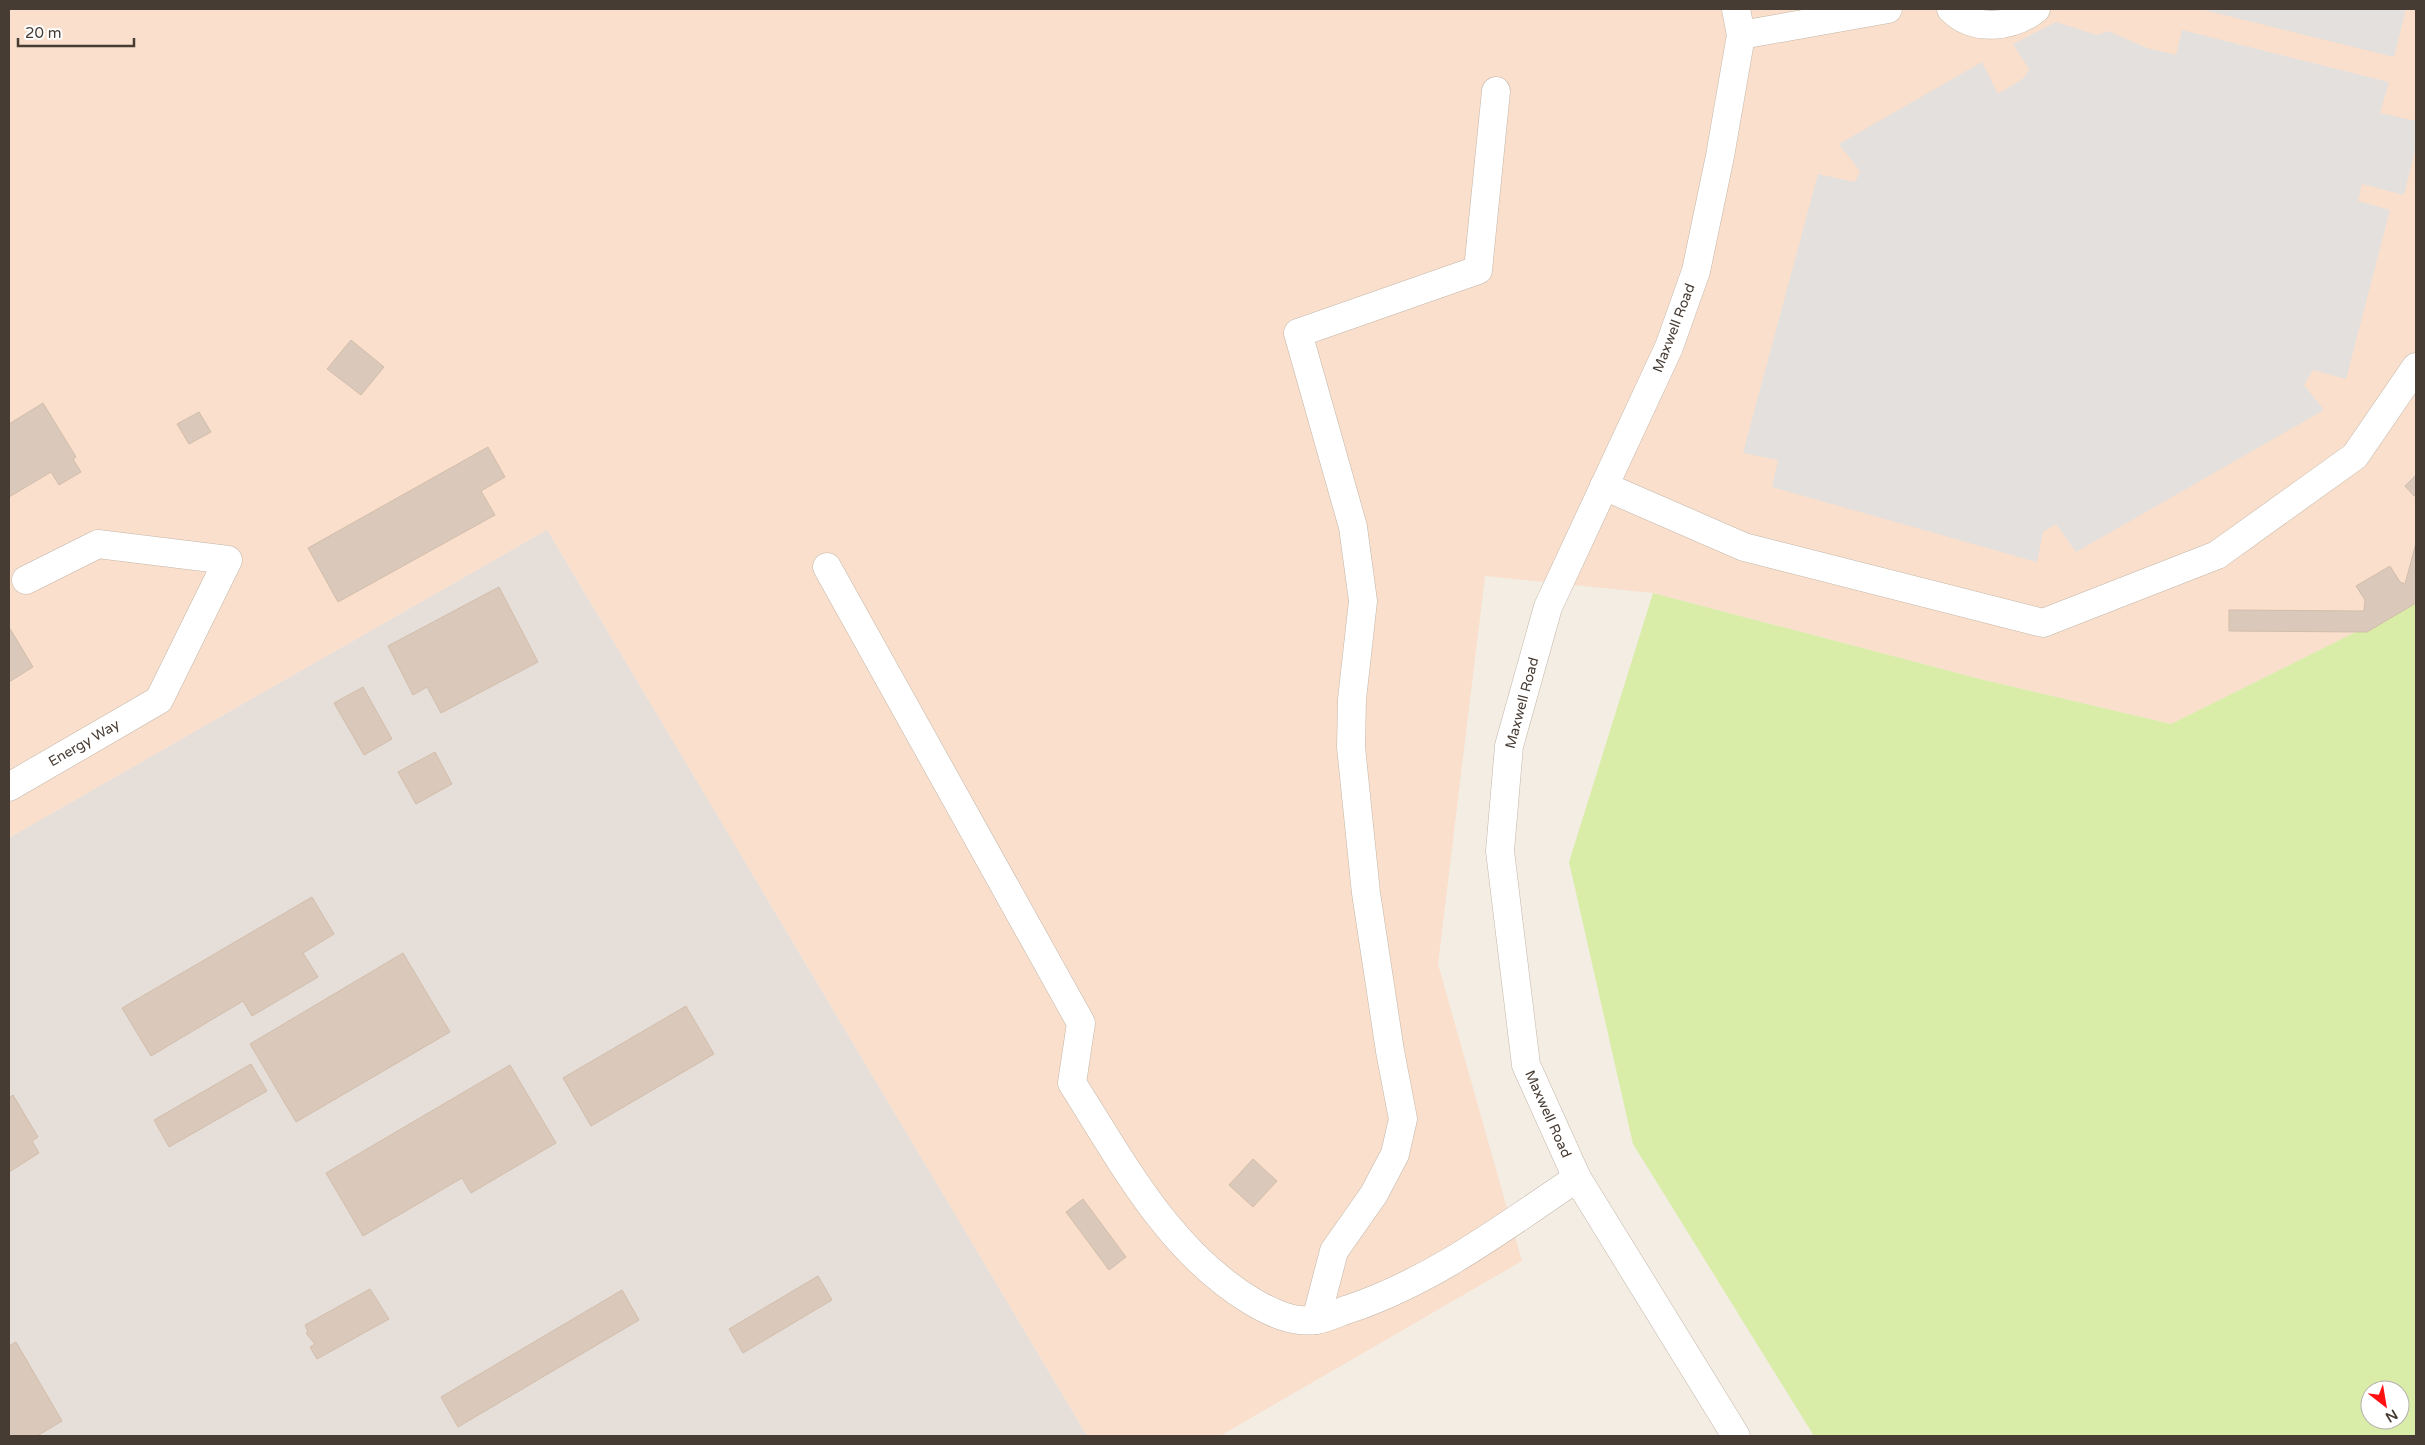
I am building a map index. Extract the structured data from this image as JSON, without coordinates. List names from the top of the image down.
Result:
{
  "streets": {
    "street": ["Maxwell Road", "Energy Way"]
  },
  "scale_bar": "20 m",
  "north": "bottom right"
}
